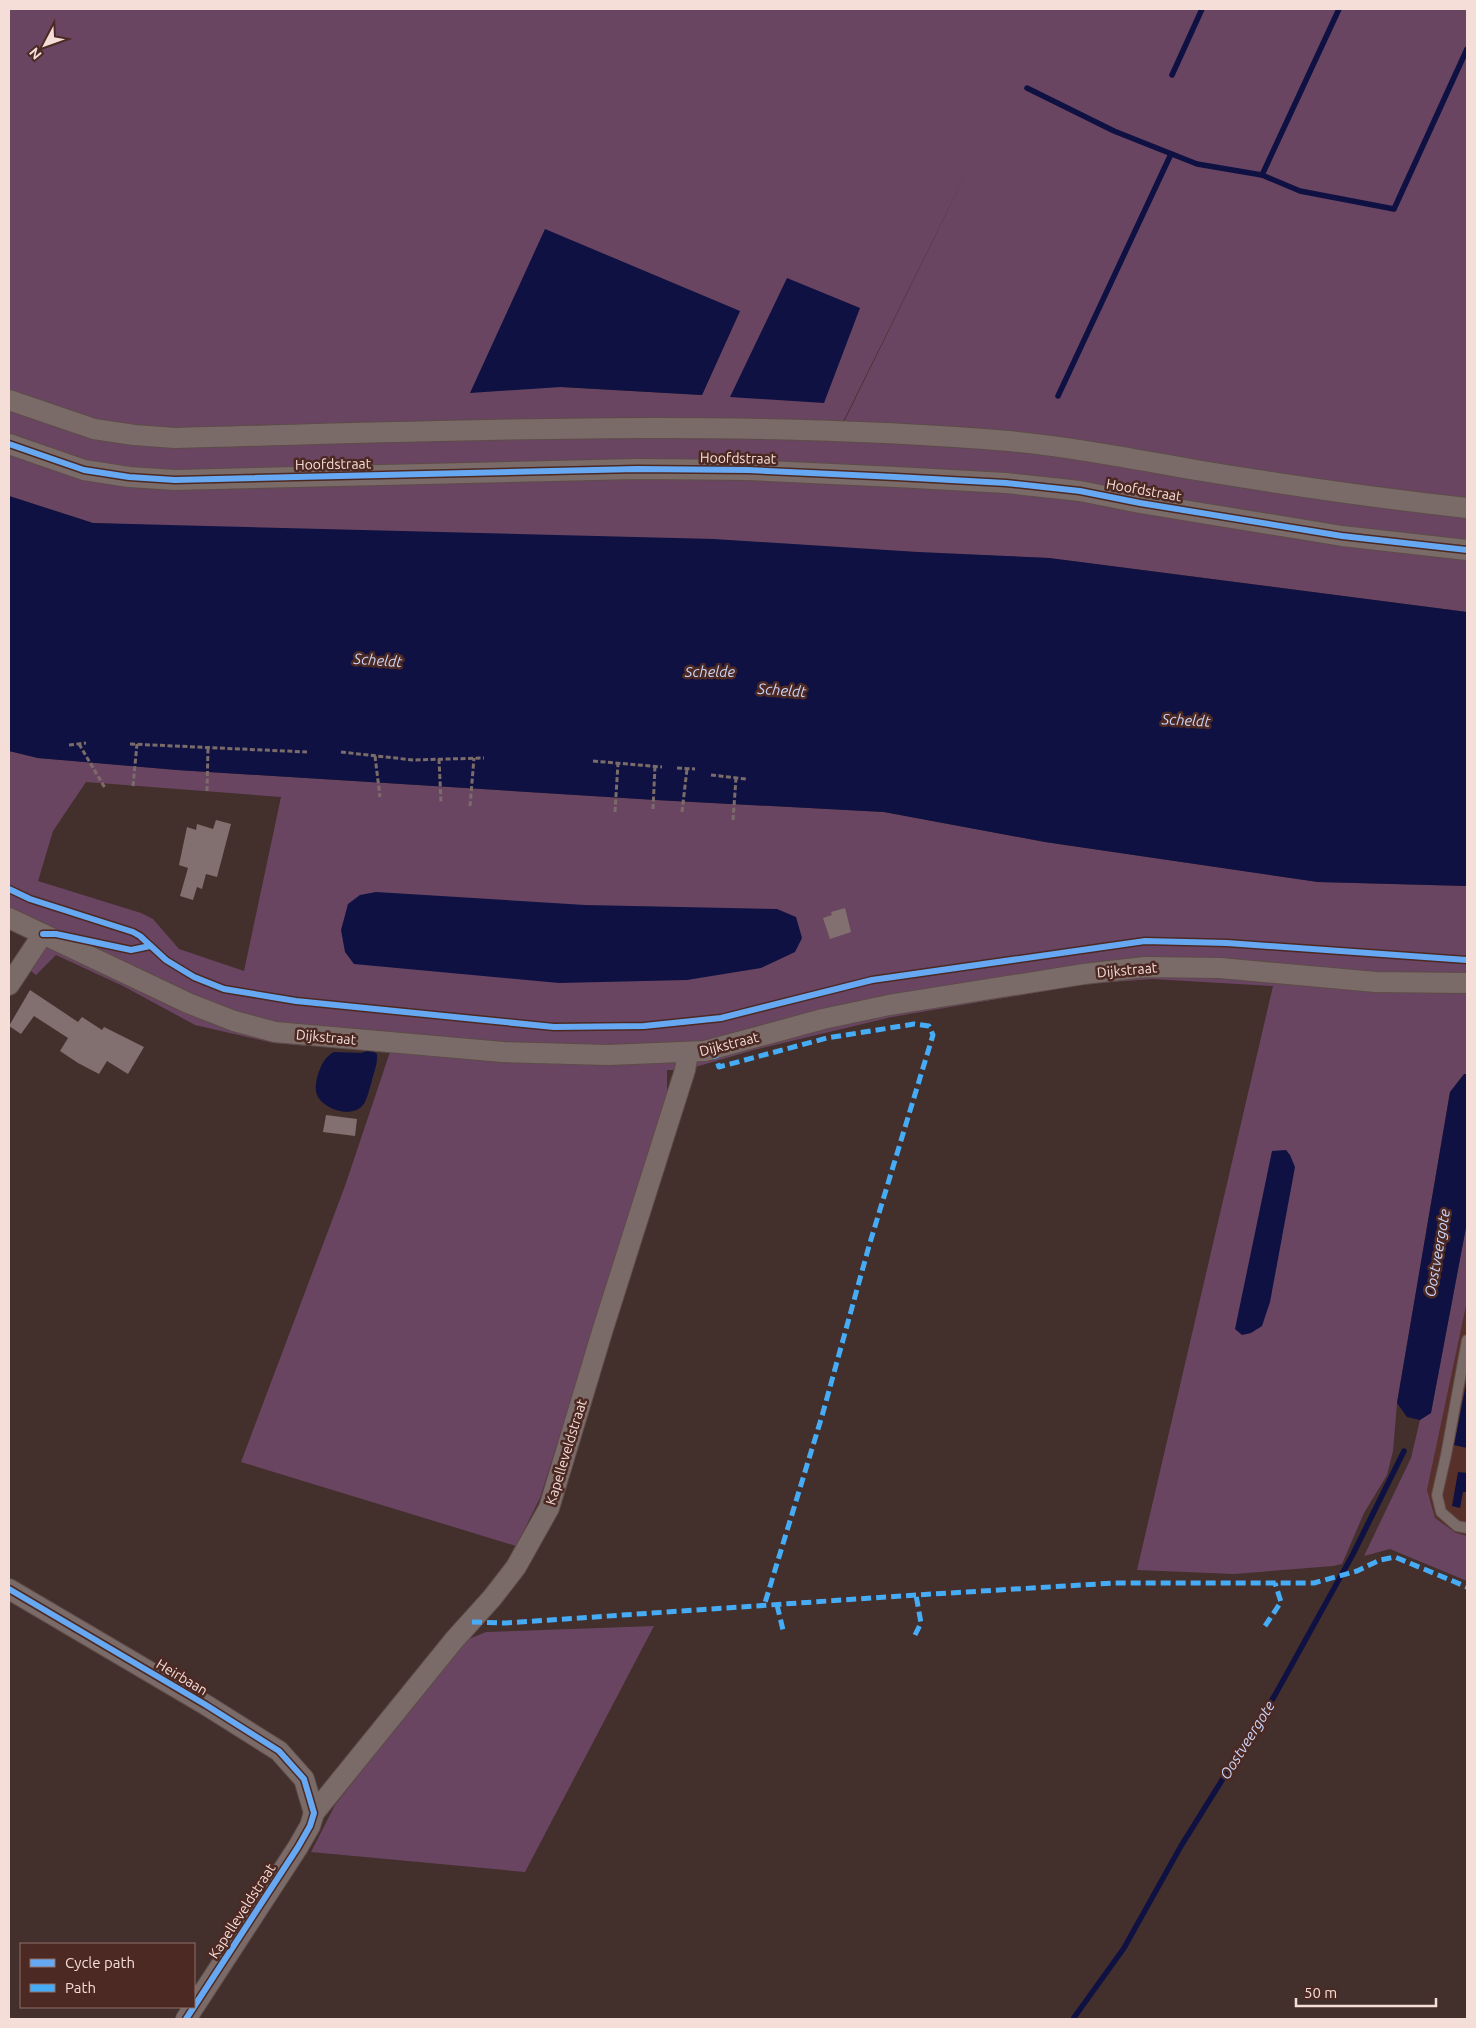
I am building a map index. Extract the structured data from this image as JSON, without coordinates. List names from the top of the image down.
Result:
{
  "streets": {
    "street": [
      "Hoofdstraat",
      "Dijkstraat",
      "Kapelleveldstraat",
      "Heirbaan"
    ]
  },
  "crossings": [
    ["Dijkstraat", "Kapelleveldstraat"],
    ["Kapelleveldstraat", "Heirbaan"]
  ],
  "water": ["Scheldt", "Schelde", "Oostveergote"],
  "legend": ["Cycle path", "Path"],
  "scale_bar": "50 m",
  "north": "bottom left"
}
